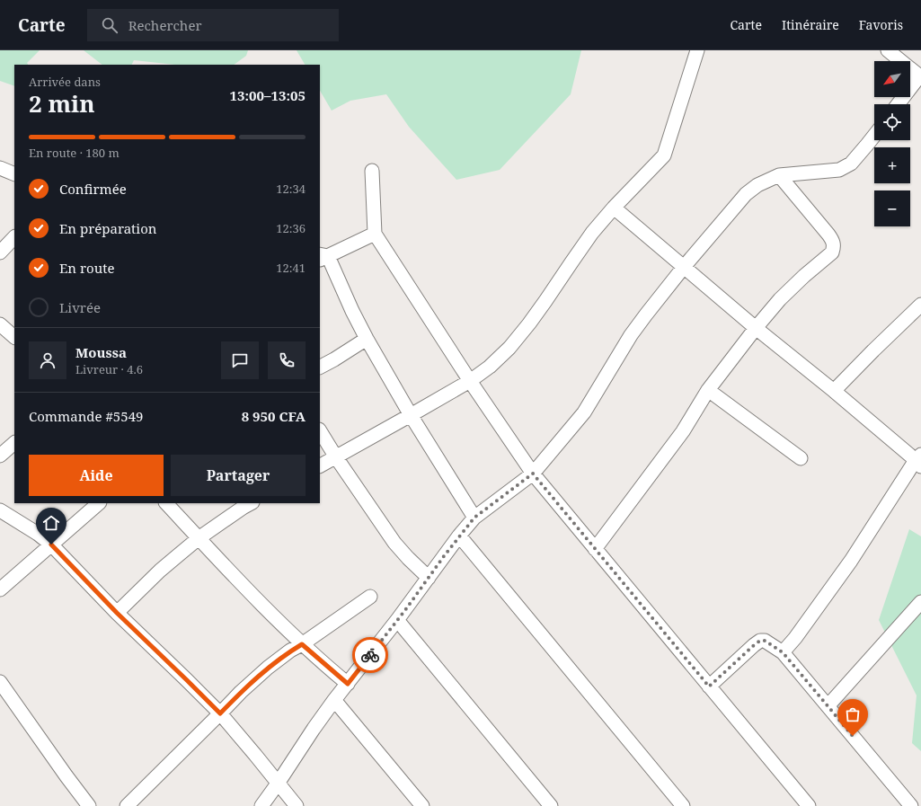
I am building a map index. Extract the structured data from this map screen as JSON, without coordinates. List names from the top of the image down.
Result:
{
  "north": "bottom left",
  "page": {
    "header": "Carte",
    "search": "Rechercher",
    "nav": ["Carte", "Itinéraire", "Favoris"],
    "map_buttons": ["+", "−"],
    "heading": ["2 min", "Arrivée dans", "13:00–13:05"],
    "panel": [
      "Moussa",
      "Livreur · 4.6",
      "Commande #5549",
      "8 950 CFA"
    ],
    "bar": "En route · 180 m",
    "list": [
      ["Confirmée", "12:34"],
      ["En préparation", "12:36"],
      ["En route", "12:41"],
      "Livrée"
    ],
    "buttons": ["Aide", "Partager"]
  }
}
